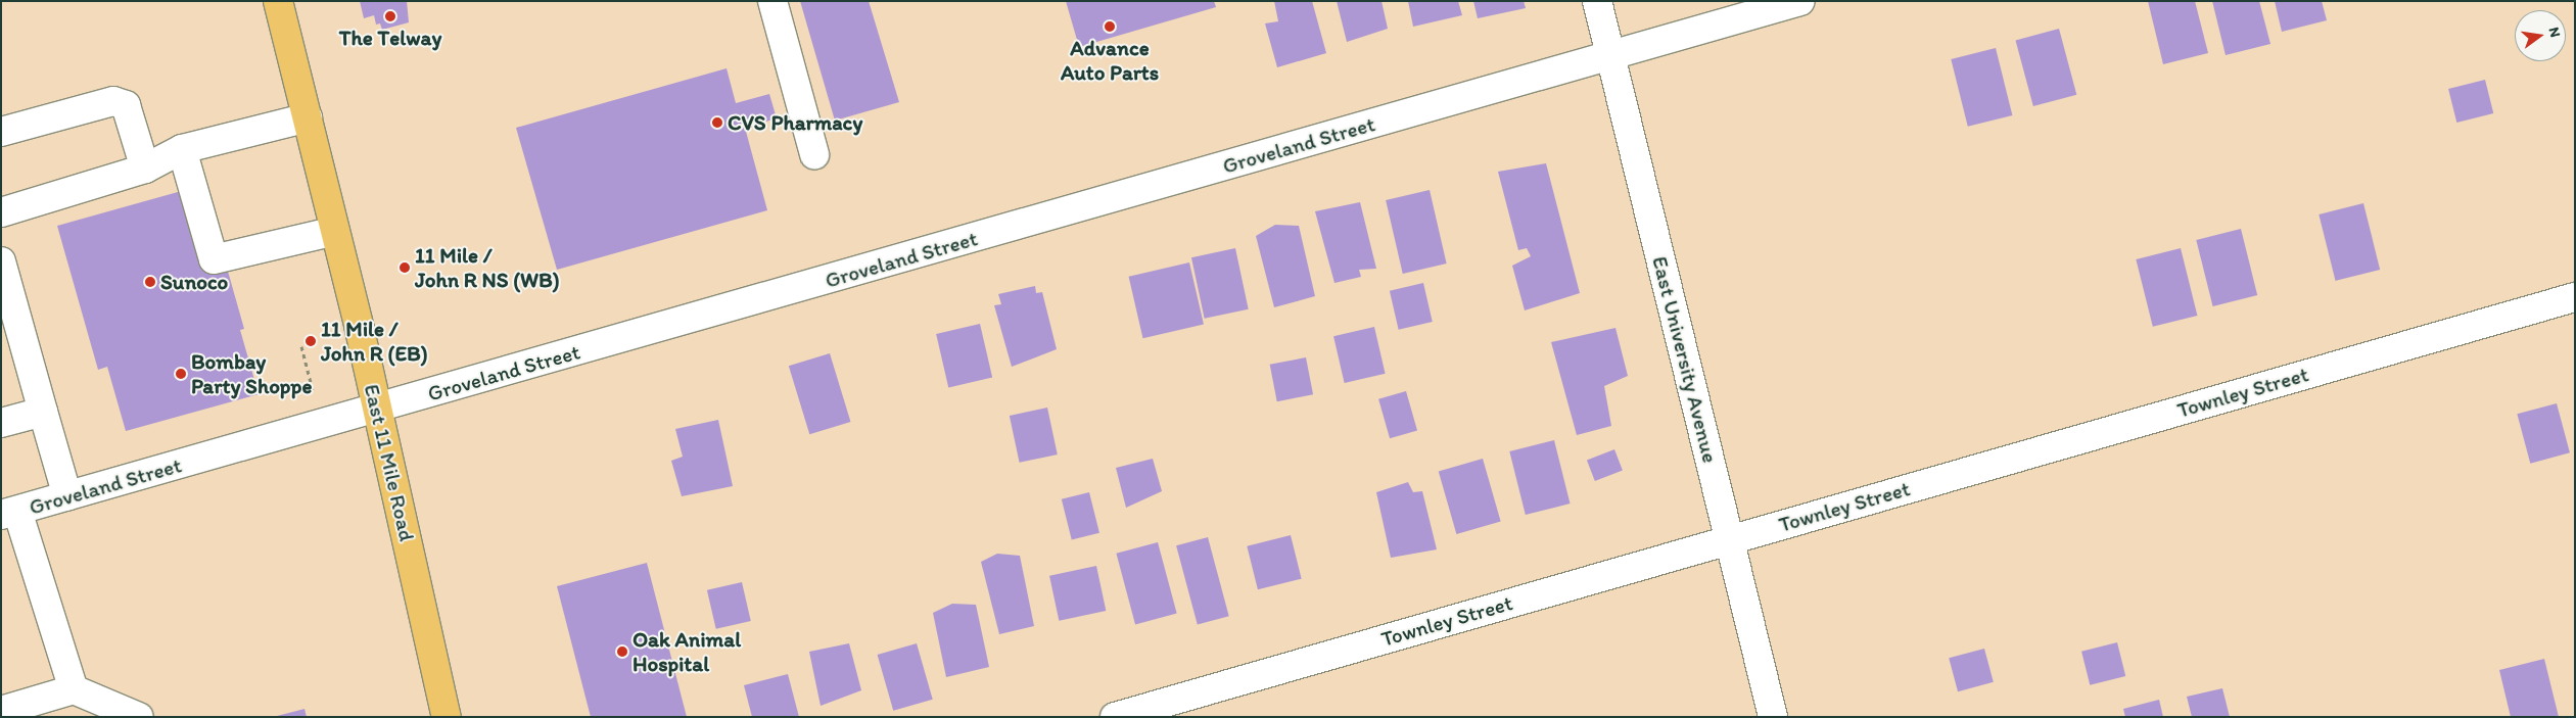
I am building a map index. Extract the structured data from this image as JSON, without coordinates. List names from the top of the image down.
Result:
{
  "streets": {
    "main road": ["East 11 Mile Road"],
    "street": ["Groveland Street", "East University Avenue", "Townley Street"]
  },
  "crossings": [
    ["Groveland Street", "East University Avenue"],
    ["Groveland Street", "East 11 Mile Road"],
    ["East University Avenue", "Townley Street"]
  ],
  "places": [
    "The Telway",
    "Advance Auto Parts",
    "CVS Pharmacy",
    "11 Mile / John R NS (WB)",
    "Sunoco",
    "11 Mile / John R (EB)",
    "Bombay Party Shoppe",
    "Oak Animal Hospital"
  ],
  "north": "right"
}
